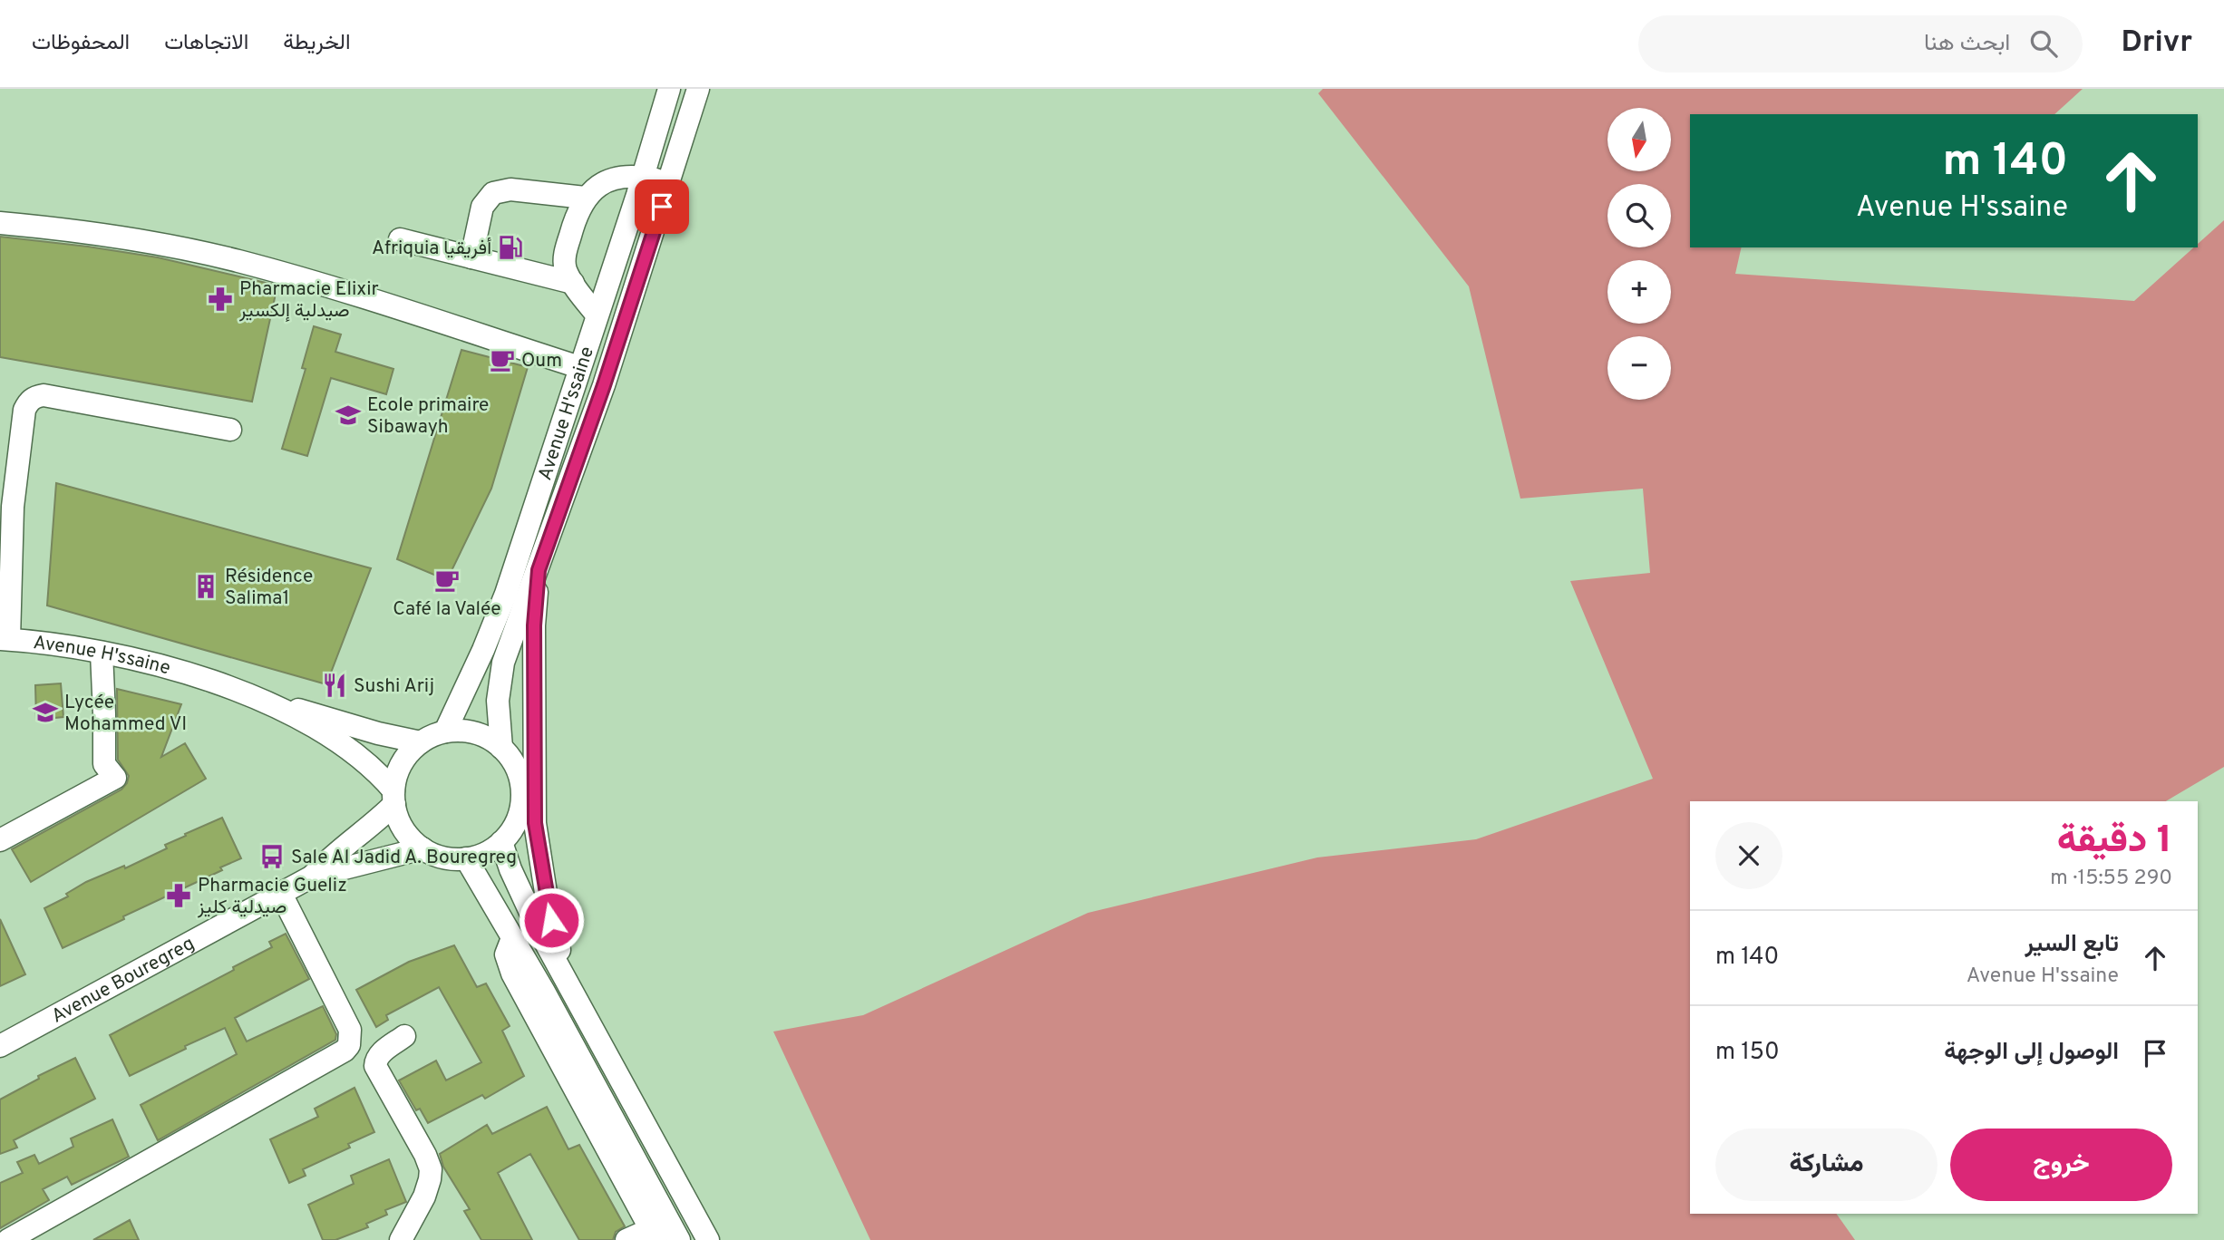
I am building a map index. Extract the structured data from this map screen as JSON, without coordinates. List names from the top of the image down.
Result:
{
  "streets": {
    "street": ["Avenue H'ssaine", "Avenue Bouregreg"]
  },
  "crossings": [
    ["Avenue H'ssaine", "Avenue Bouregreg"]
  ],
  "places": {
    "fuel station": ["Afriquia أفريقيا"],
    "pharmacy": ["Pharmacie Elixir صيدلية إلكسير", "Pharmacie Gueliz صيدلية كليز"],
    "cafe": ["Oum", "Café la Valée"],
    "school or university": ["Ecole primaire Sibawayh", "Lycée Mohammed VI"],
    "building": ["Résidence Salima1"],
    "restaurant": ["Sushi Arij"],
    "bus stop": ["Sale Al Jadid A. Bouregreg"]
  },
  "north": "bottom",
  "page": {
    "header": "Drivr",
    "search": "ابحث هنا",
    "nav": ["الخريطة", "الاتجاهات", "المحفوظات"],
    "map_buttons": ["+", "−"],
    "turn": ["140 m", "Avenue H'ssaine"],
    "heading": ["1 دقيقة", "290 m · 15:55"],
    "list": [
      {
        "name": "تابع السير",
        "note": "Avenue H'ssaine",
        "value": "140 m"
      },
      {
        "name": "الوصول إلى الوجهة",
        "value": "150 m"
      }
    ],
    "buttons": ["خروج", "مشاركة"]
  }
}
